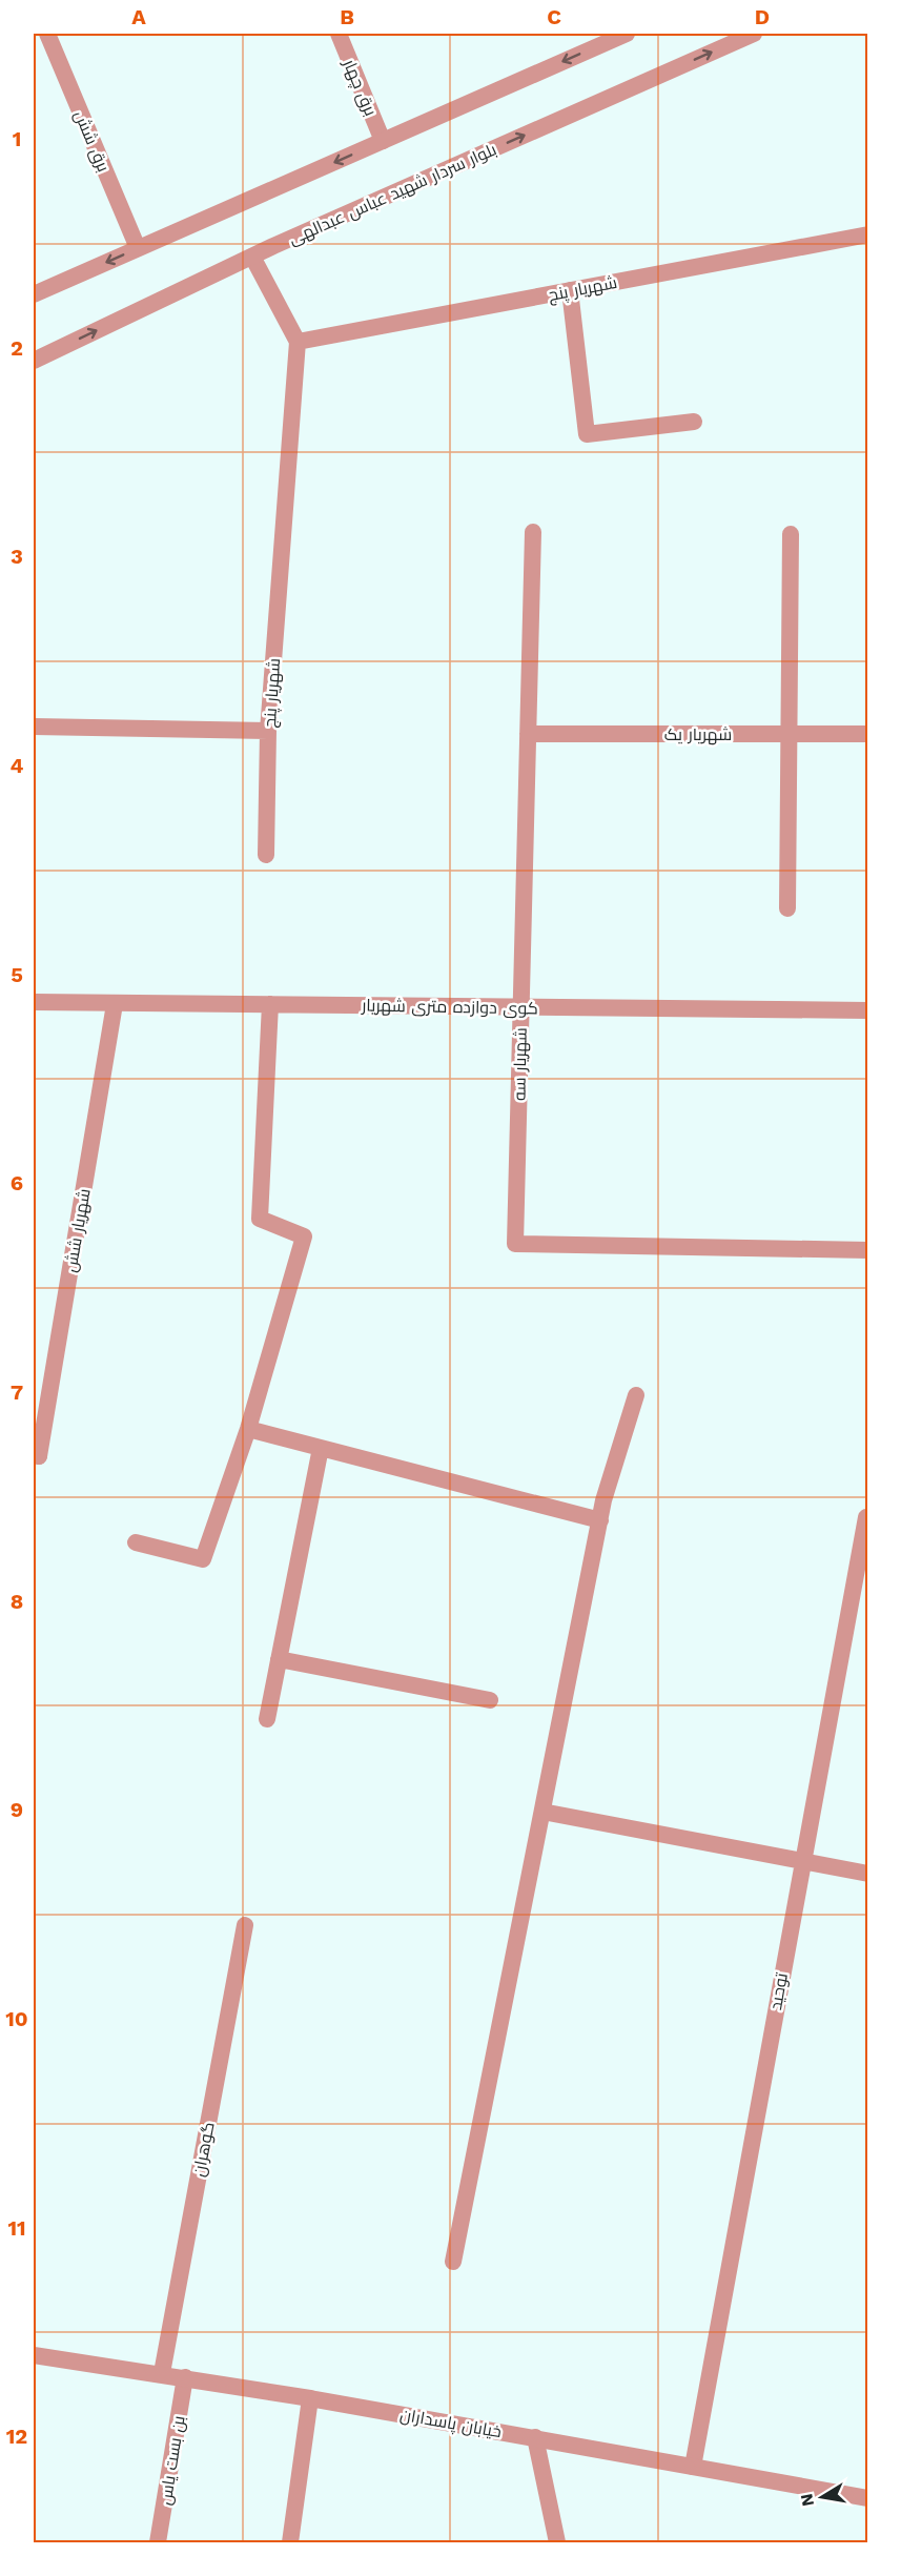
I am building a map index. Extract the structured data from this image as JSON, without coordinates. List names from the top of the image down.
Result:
{
  "streets": {
    "street": [
      "برق چهار",
      "برق شش",
      "بلوار سردار شهید عباس عبدالهی",
      "شهریار پنج",
      "شهریار یک",
      "کوی دوازده متری شهریار",
      "شهریار سه",
      "شهریار شش",
      "توحید",
      "گوهران",
      "خیابان پاسداران",
      "بن بست یاس"
    ]
  },
  "crossings": [
    ["شهریار یک", "شهریار سه"],
    ["کوی دوازده متری شهریار", "شهریار سه"],
    ["کوی دوازده متری شهریار", "شهریار شش"],
    ["توحید", "خیابان پاسداران"],
    ["گوهران", "خیابان پاسداران"],
    ["خیابان پاسداران", "بن بست یاس"]
  ],
  "north": "left",
  "grid": {
    "columns": [
      "A",
      "B",
      "C",
      "D"
    ],
    "rows": [
      "1",
      "2",
      "3",
      "4",
      "5",
      "6",
      "7",
      "8",
      "9",
      "10",
      "11",
      "12"
    ]
  }
}
